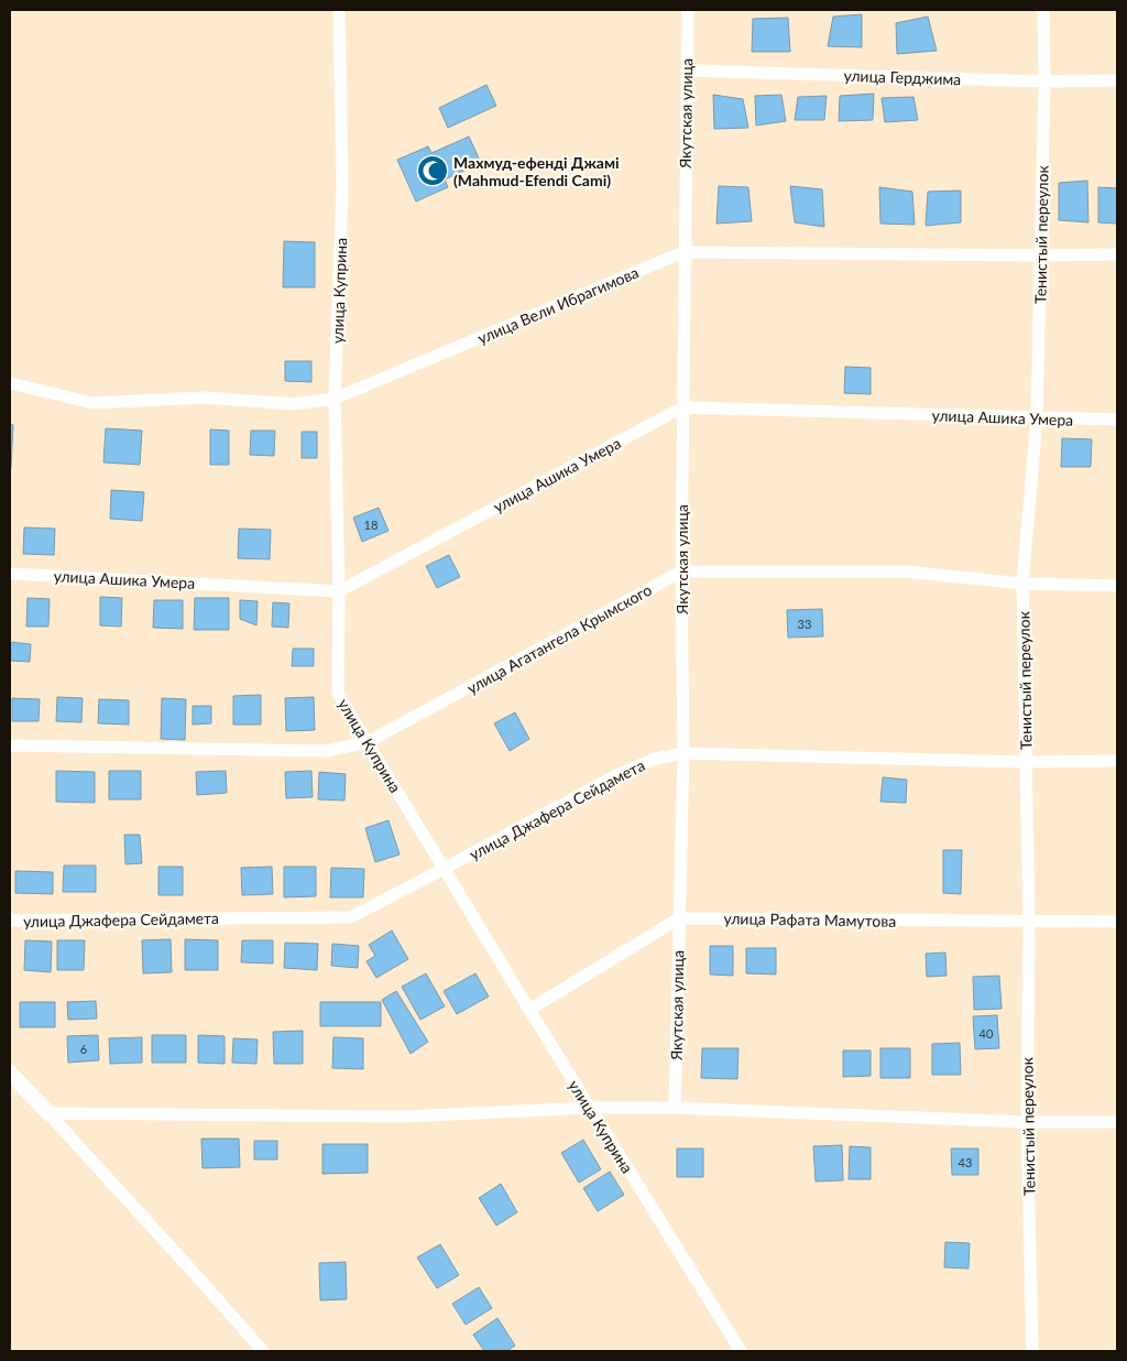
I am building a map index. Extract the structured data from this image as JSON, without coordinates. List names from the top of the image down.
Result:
{
  "streets": {
    "street": [
      "улица Герджима",
      "Якутская улица",
      "Тенистый переулок",
      "улица Куприна",
      "улица Вели Ибрагимова",
      "улица Ашика Умера",
      "улица Агатангела Крымского",
      "улица Джафера Сейдамета",
      "улица Рафата Мамутова"
    ]
  },
  "crossings": [
    ["улица Герджима", "Якутская улица"],
    ["улица Герджима", "Тенистый переулок"],
    ["Якутская улица", "улица Вели Ибрагимова"],
    ["Якутская улица", "улица Ашика Умера"],
    ["Якутская улица", "улица Агатангела Крымского"],
    ["Якутская улица", "улица Джафера Сейдамета"],
    ["Якутская улица", "улица Рафата Мамутова"],
    ["Тенистый переулок", "улица Вели Ибрагимова"],
    ["Тенистый переулок", "улица Ашика Умера"],
    ["Тенистый переулок", "улица Агатангела Крымского"],
    ["Тенистый переулок", "улица Джафера Сейдамета"],
    ["Тенистый переулок", "улица Рафата Мамутова"],
    ["улица Куприна", "улица Вели Ибрагимова"],
    ["улица Куприна", "улица Ашика Умера"],
    ["улица Куприна", "улица Агатангела Крымского"],
    ["улица Куприна", "улица Джафера Сейдамета"]
  ],
  "places": {
    "mosque": ["Махмуд-ефенді Джамі (Mahmud-Efendi Cami)"]
  },
  "house_numbers": [
    "18",
    "33",
    "40",
    "6",
    "43"
  ]
}
